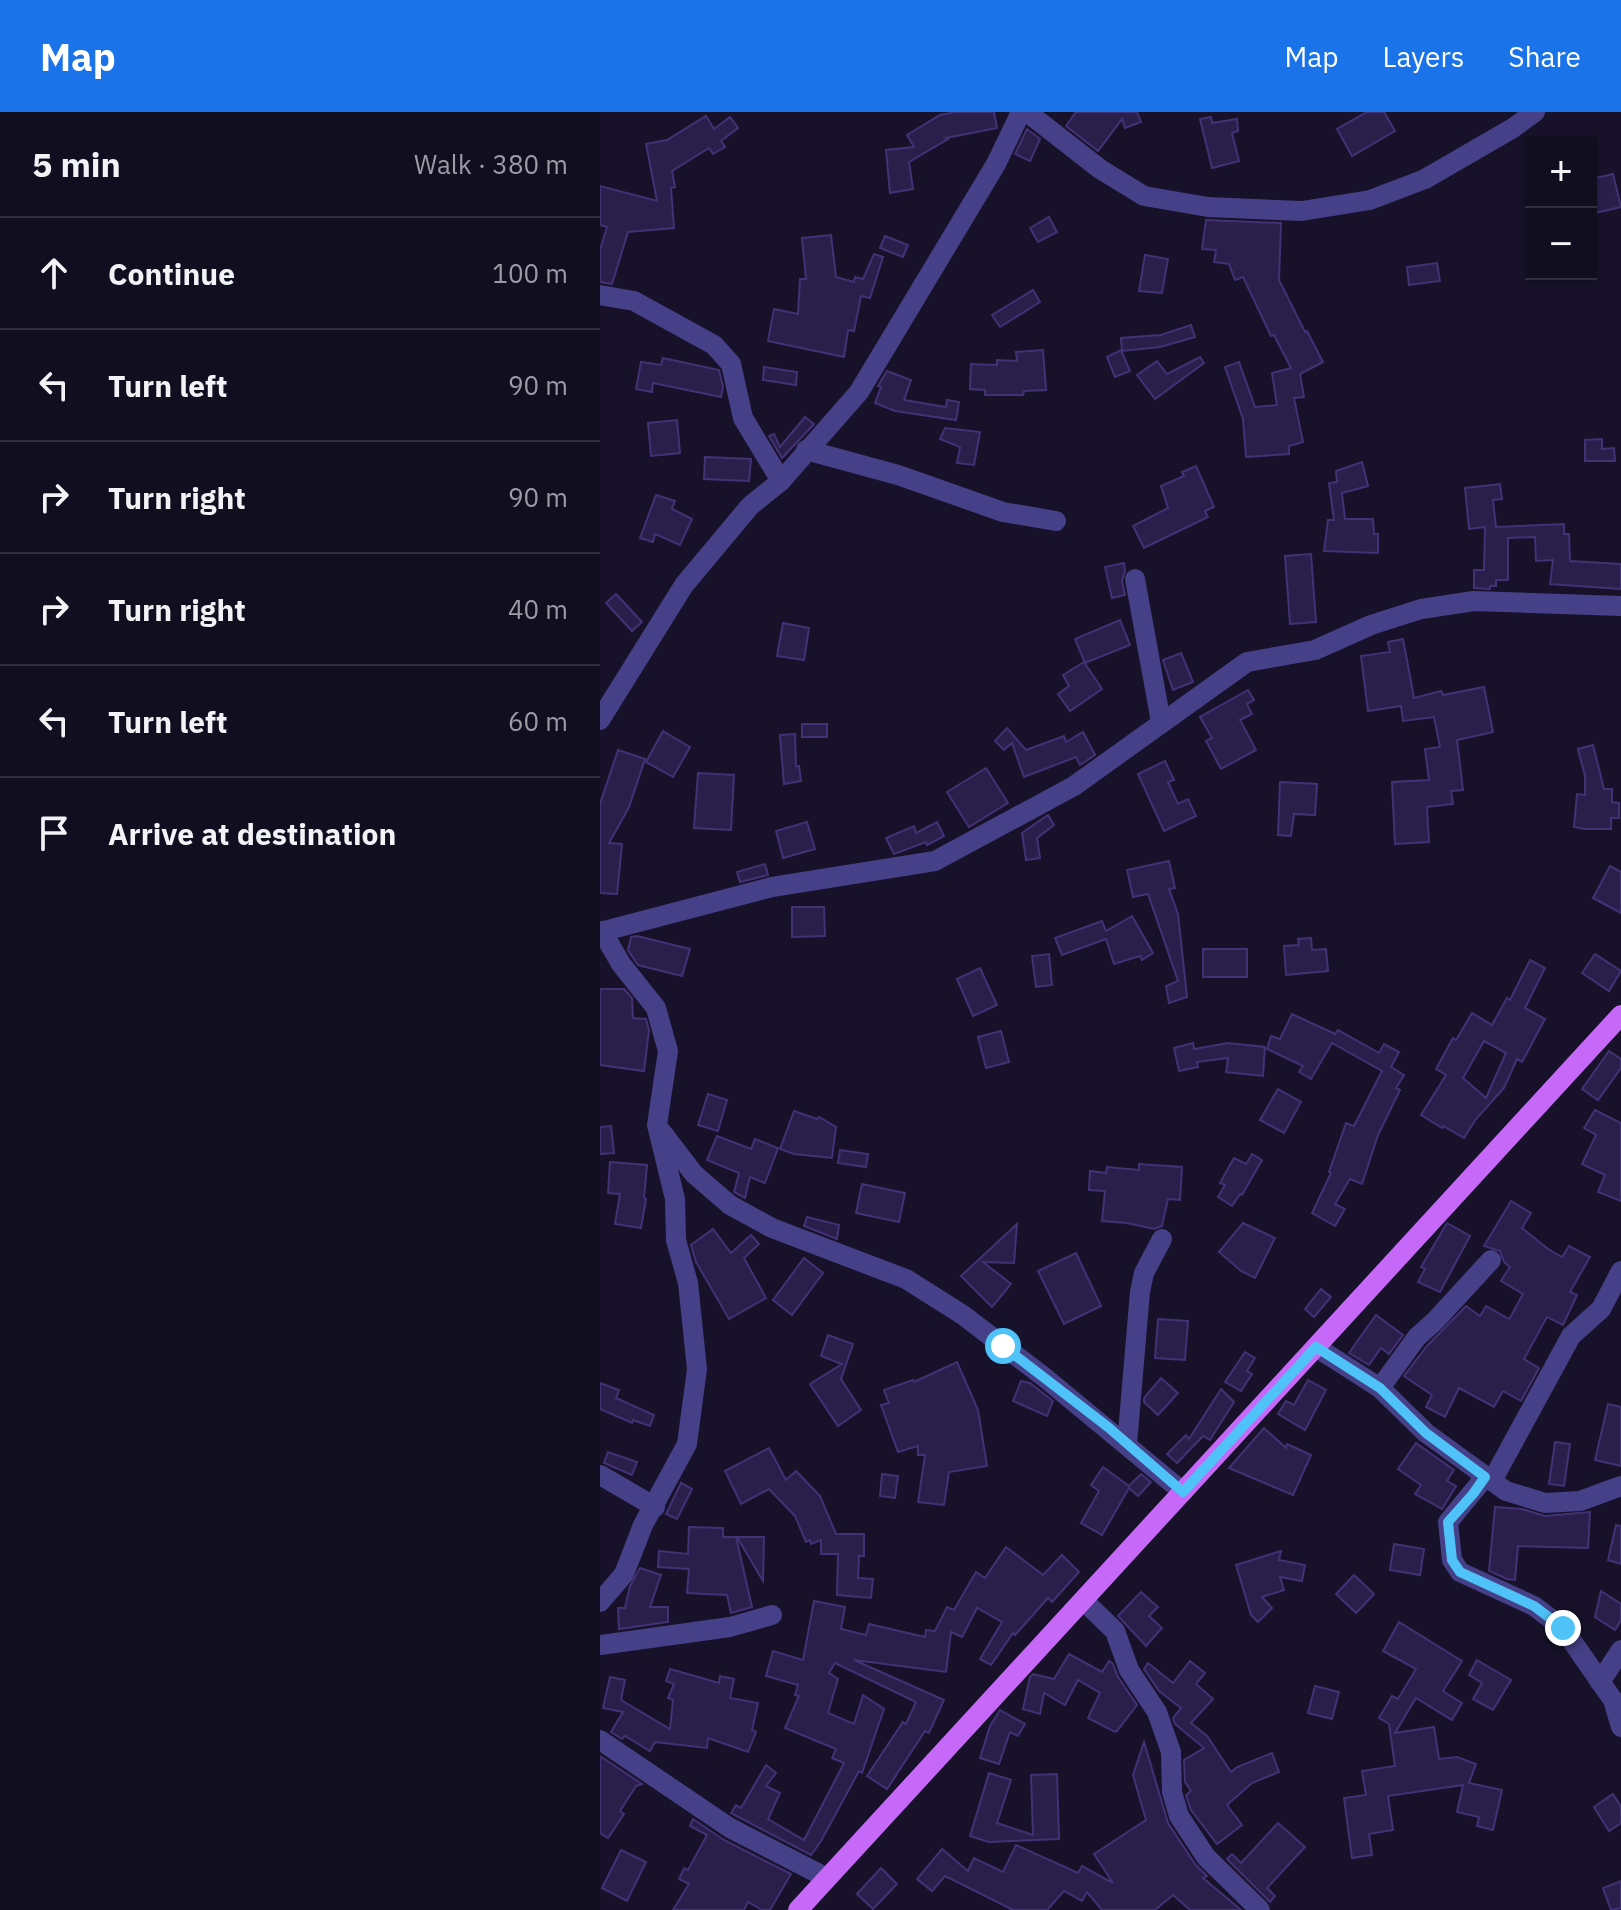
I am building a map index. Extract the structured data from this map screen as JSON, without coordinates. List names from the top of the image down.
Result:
{
  "page": {
    "header": "Map",
    "nav": ["Map", "Layers", "Share"],
    "heading": ["5 min", "Walk · 380 m"],
    "map_buttons": ["+", "−"],
    "list": [
      ["Continue", "100 m"],
      ["Turn left", "90 m"],
      ["Turn right", "90 m"],
      ["Turn right", "40 m"],
      ["Turn left", "60 m"],
      "Arrive at destination"
    ]
  }
}
